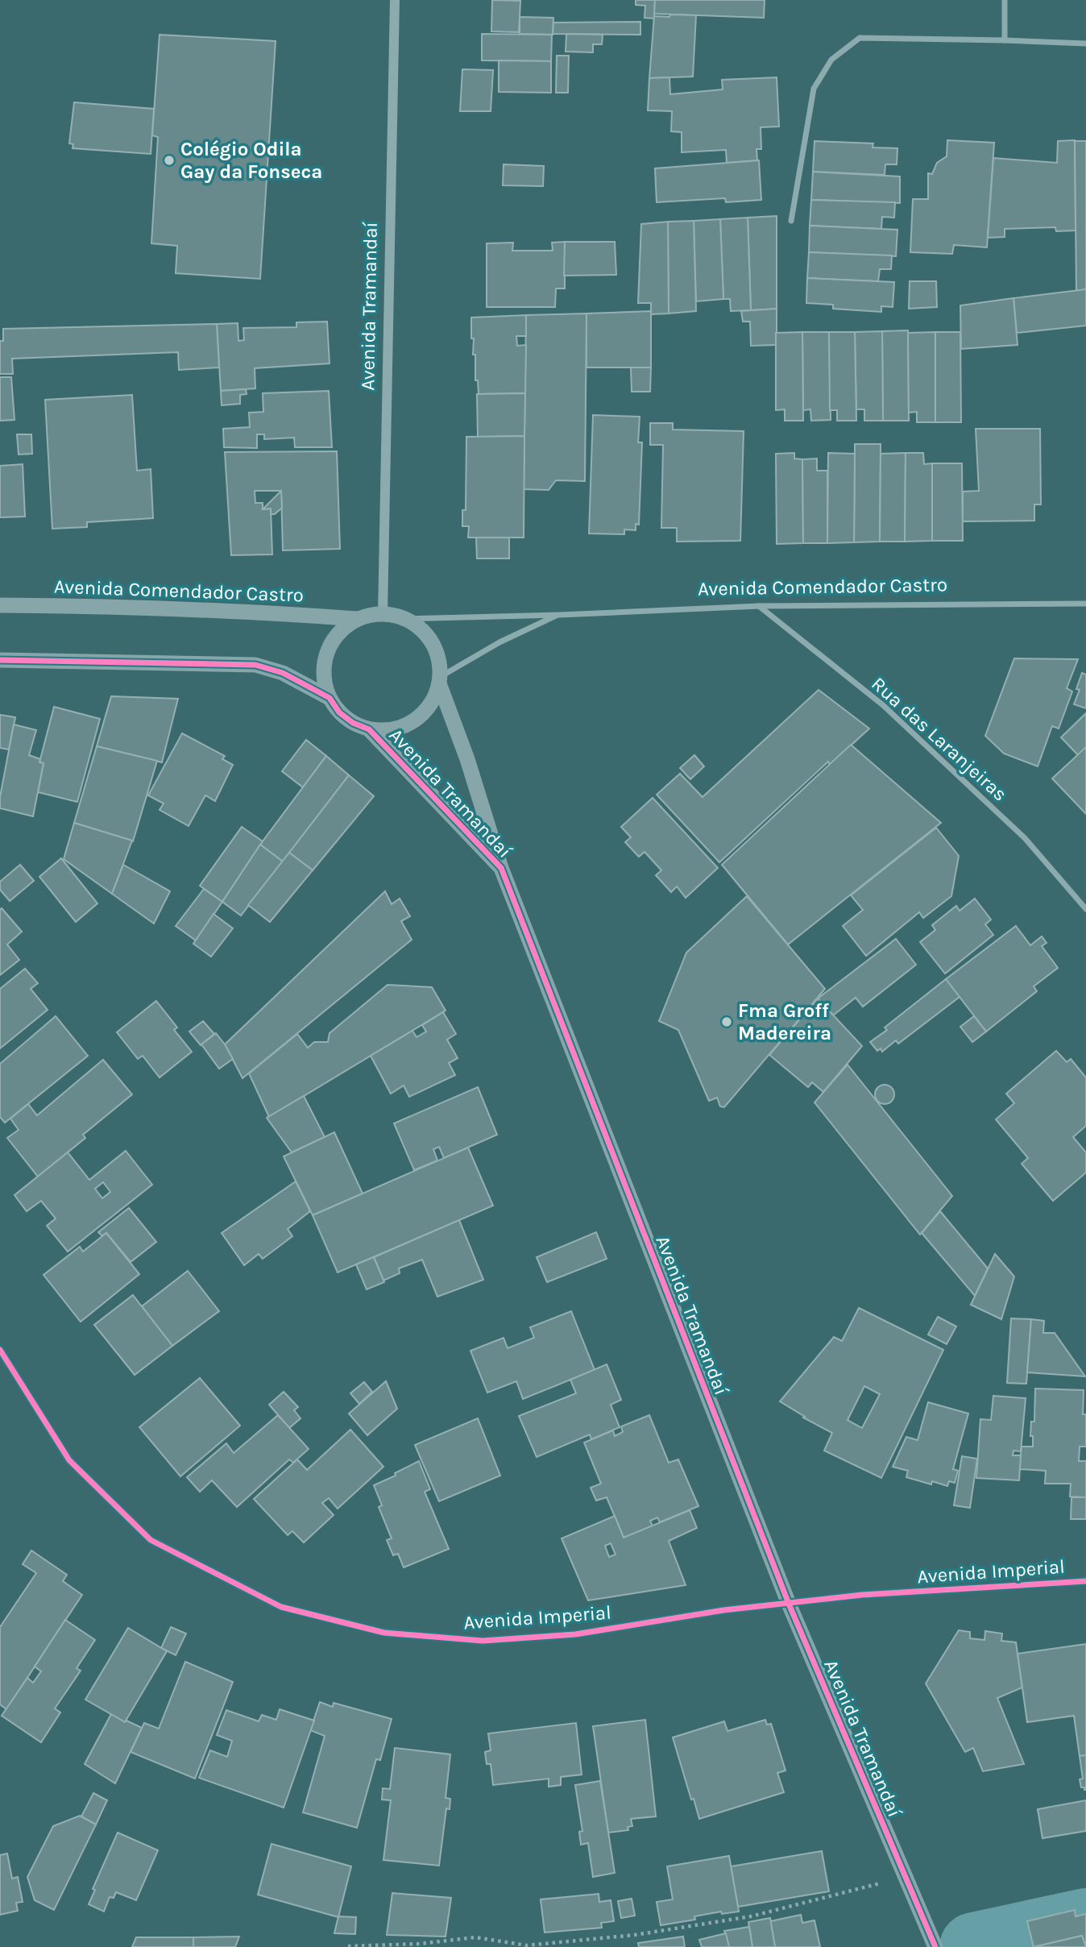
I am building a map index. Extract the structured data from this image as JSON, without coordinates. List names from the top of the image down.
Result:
{
  "streets": {
    "main road": ["Avenida Tramandaí", "Avenida Comendador Castro"],
    "street": ["Rua das Laranjeiras", "Avenida Imperial"]
  },
  "crossings": [
    ["Avenida Tramandaí", "Avenida Comendador Castro"],
    ["Avenida Tramandaí", "Avenida Imperial"],
    ["Avenida Comendador Castro", "Rua das Laranjeiras"]
  ],
  "places": ["Colégio Odila Gay da Fonseca", "Fma Groff Madereira"]
}
